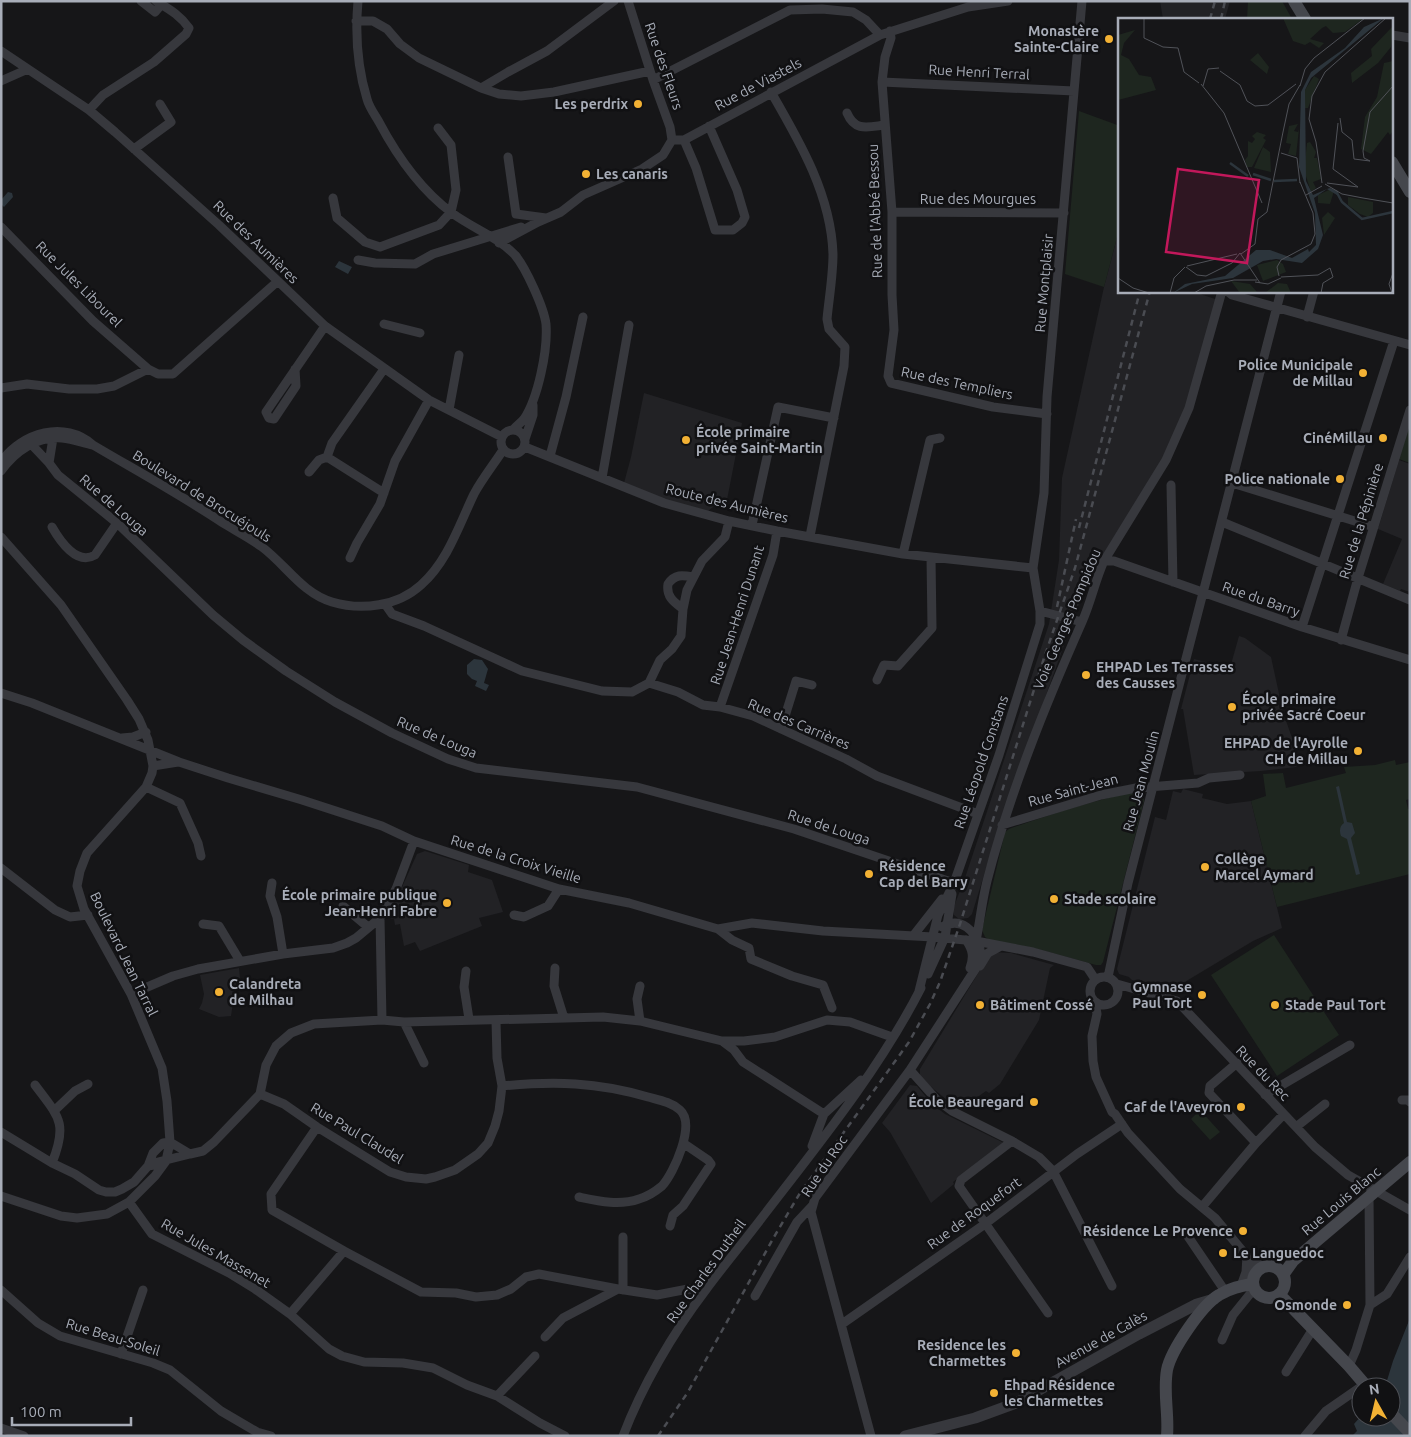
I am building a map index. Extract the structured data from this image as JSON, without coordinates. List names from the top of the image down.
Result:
{
  "streets": {
    "main road": ["Rue Louis Blanc", "Avenue de Calès"],
    "street": [
      "Rue des Fleurs",
      "Rue Henri Terral",
      "Rue de Viastels",
      "Rue des Mourgues",
      "Rue de l'Abbé Bessou",
      "Rue des Aumières",
      "Rue Montplaisir",
      "Rue Jules Libourel",
      "Rue des Templiers",
      "Boulevard de Brocuéjouls",
      "Route des Aumières",
      "Rue de Louga",
      "Rue de la Pépinière",
      "Rue du Barry",
      "Rue Jean-Henri Dunant",
      "Voie Georges Pompidou",
      "Rue des Carrières",
      "Rue Léopold Constans",
      "Rue Jean Moulin",
      "Rue Saint-Jean",
      "Rue de la Croix Vieille",
      "Boulevard Jean Tarral",
      "Rue du Rec",
      "Rue Paul Claudel",
      "Rue du Roc",
      "Rue de Roquefort",
      "Rue Jules Massenet",
      "Rue Charles Dutheil",
      "Rue Beau-Soleil"
    ]
  },
  "crossings": [
    ["Rue des Fleurs", "Rue de Viastels"],
    ["Rue Henri Terral", "Rue de l'Abbé Bessou"],
    ["Rue Henri Terral", "Rue Montplaisir"],
    ["Rue de Viastels", "Rue de l'Abbé Bessou"],
    ["Rue des Mourgues", "Rue de l'Abbé Bessou"],
    ["Rue des Mourgues", "Rue Montplaisir"],
    ["Rue de l'Abbé Bessou", "Rue des Templiers"],
    ["Rue des Aumières", "Rue Jules Libourel"],
    ["Rue des Aumières", "Boulevard de Brocuéjouls"],
    ["Rue des Aumières", "Route des Aumières"],
    ["Rue Montplaisir", "Rue des Templiers"],
    ["Rue Montplaisir", "Route des Aumières"],
    ["Rue Montplaisir", "Rue Léopold Constans"],
    ["Boulevard de Brocuéjouls", "Route des Aumières"],
    ["Boulevard de Brocuéjouls", "Rue de Louga"],
    ["Route des Aumières", "Rue Jean-Henri Dunant"],
    ["Rue de Louga", "Rue Léopold Constans"],
    ["Rue de la Pépinière", "Rue du Barry"],
    ["Rue du Barry", "Voie Georges Pompidou"],
    ["Rue du Barry", "Rue Jean Moulin"],
    ["Rue Jean-Henri Dunant", "Rue des Carrières"],
    ["Voie Georges Pompidou", "Rue Saint-Jean"],
    ["Voie Georges Pompidou", "Rue de la Croix Vieille"],
    ["Voie Georges Pompidou", "Rue du Roc"],
    ["Rue des Carrières", "Rue Léopold Constans"],
    ["Rue Léopold Constans", "Rue de la Croix Vieille"],
    ["Rue Léopold Constans", "Rue Charles Dutheil"],
    ["Rue Jean Moulin", "Rue Saint-Jean"],
    ["Rue Jean Moulin", "Rue du Rec"],
    ["Rue de la Croix Vieille", "Boulevard Jean Tarral"],
    ["Rue de la Croix Vieille", "Rue du Roc"],
    ["Rue de la Croix Vieille", "Rue Charles Dutheil"],
    ["Boulevard Jean Tarral", "Rue Jules Massenet"],
    ["Rue du Rec", "Rue Louis Blanc"],
    ["Rue du Roc", "Rue de Roquefort"],
    ["Rue Louis Blanc", "Avenue de Calès"]
  ],
  "places": [
    "Monastère Sainte-Claire",
    "Les perdrix",
    "Les canaris",
    "Police Municipale de Millau",
    "CinéMillau",
    "École primaire privée Saint-Martin",
    "Police nationale",
    "EHPAD Les Terrasses des Causses",
    "École primaire privée Sacré Coeur",
    "EHPAD de l'Ayrolle CH de Millau",
    "Collège Marcel Aymard",
    "Résidence Cap del Barry",
    "Stade scolaire",
    "École primaire publique Jean-Henri Fabre",
    "Calandreta de Milhau",
    "Gymnase Paul Tort",
    "Bâtiment Cossé",
    "Stade Paul Tort",
    "École Beauregard",
    "Caf de l'Aveyron",
    "Résidence Le Provence",
    "Le Languedoc",
    "Osmonde",
    "Residence les Charmettes",
    "Ehpad Résidence les Charmettes"
  ],
  "scale_bar": "100 m",
  "north": "top"
}
